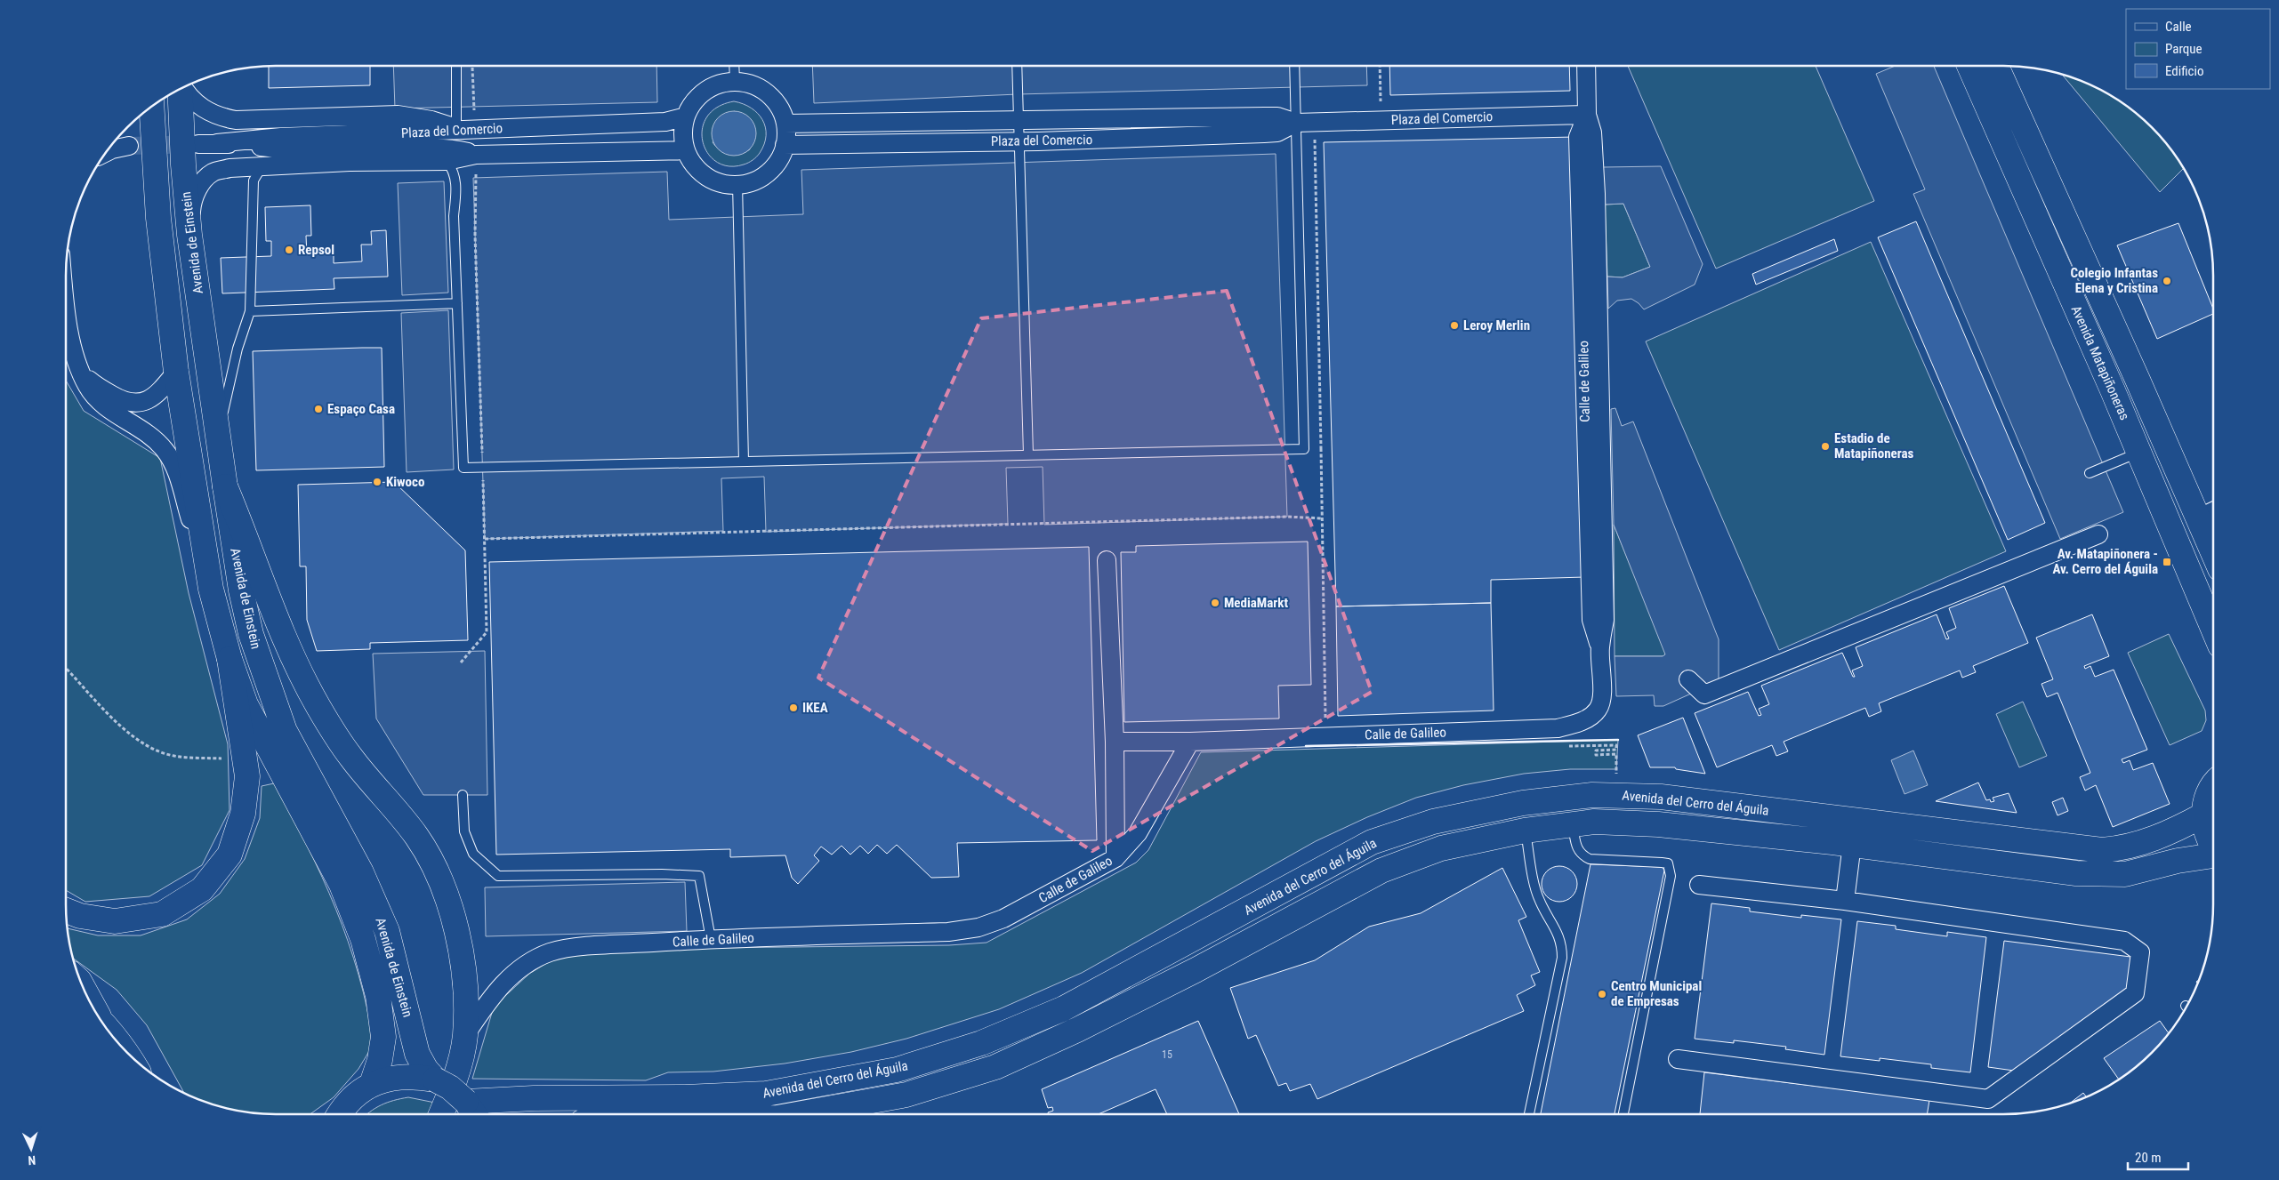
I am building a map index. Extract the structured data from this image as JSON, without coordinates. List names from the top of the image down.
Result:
{
  "streets": {
    "main road": ["Avenida de Einstein", "Avenida Matapiñoneras", "Avenida del Cerro del Águila"],
    "street": ["Plaza del Comercio", "Calle de Galileo"]
  },
  "crossings": [
    ["Plaza del Comercio", "Avenida de Einstein"],
    ["Plaza del Comercio", "Calle de Galileo"]
  ],
  "places": {
    "other": [
      "Repsol",
      "Colegio Infantas Elena y Cristina",
      "Leroy Merlin",
      "Espaço Casa",
      "Estadio de Matapiñoneras",
      "Kiwoco",
      "MediaMarkt",
      "IKEA",
      "Centro Municipal de Empresas"
    ],
    "transit": ["Av. Matapiñonera - Av. Cerro del Águila"]
  },
  "house_numbers": ["15"],
  "legend": ["Calle", "Parque", "Edificio"],
  "scale_bar": "20 m",
  "north": "bottom"
}
